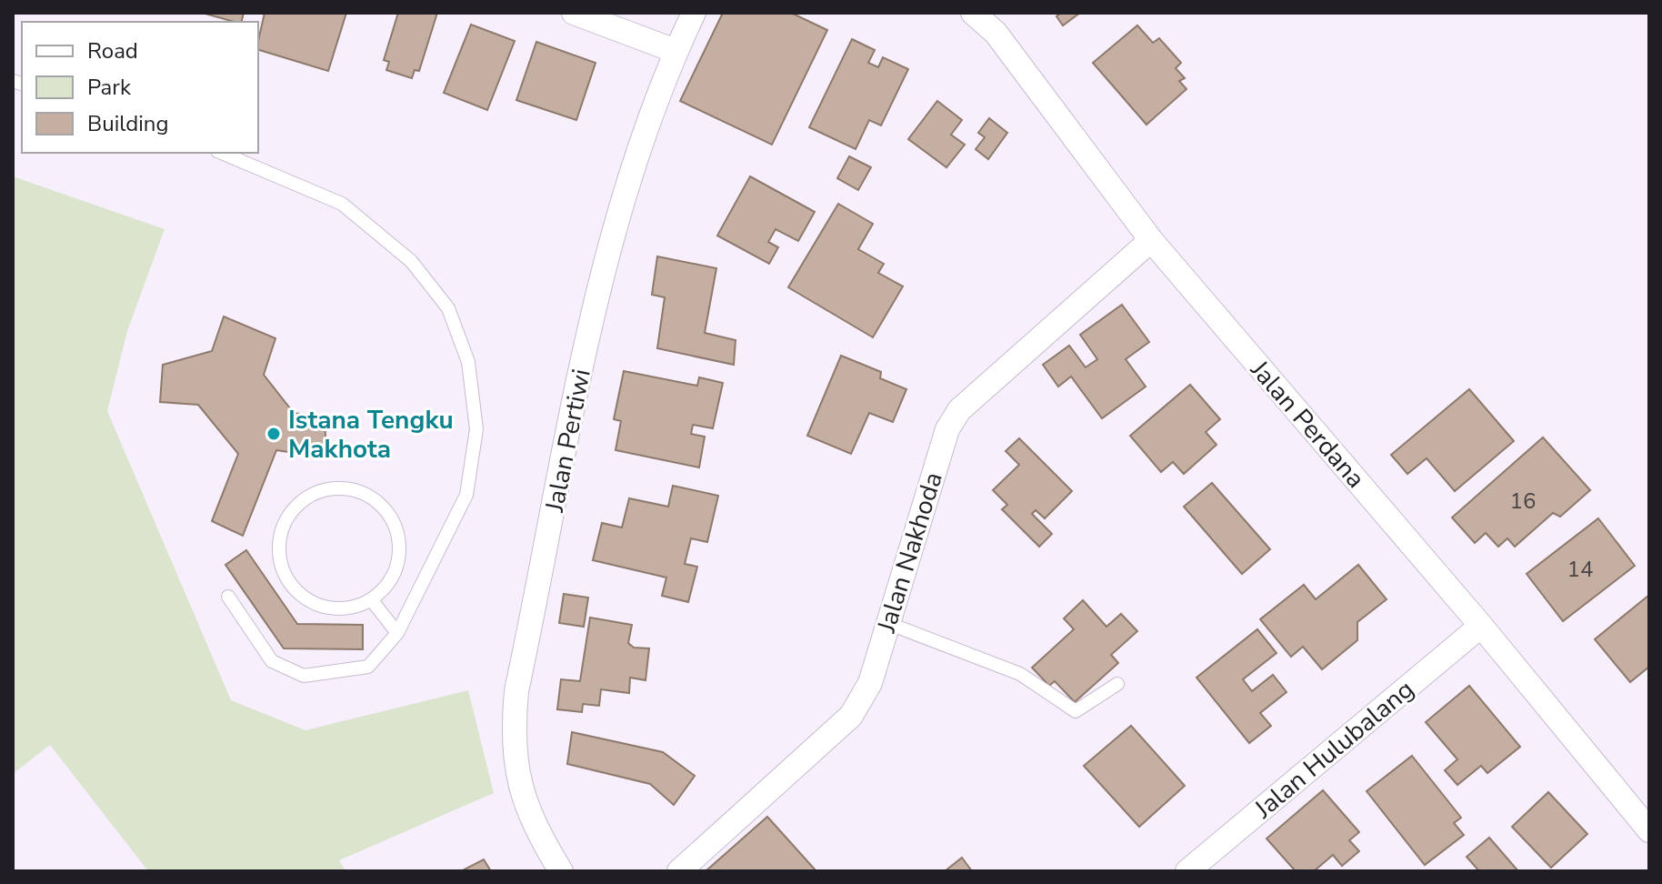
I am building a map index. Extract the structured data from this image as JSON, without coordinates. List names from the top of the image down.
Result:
{
  "streets": {
    "street": [
      "Jalan Perdana",
      "Jalan Pertiwi",
      "Jalan Nakhoda",
      "Jalan Hulubalang"
    ]
  },
  "crossings": [
    ["Jalan Perdana", "Jalan Nakhoda"],
    ["Jalan Perdana", "Jalan Hulubalang"]
  ],
  "places": ["Istana Tengku Makhota"],
  "house_numbers": ["16", "14"],
  "legend": ["Road", "Park", "Building"]
}
